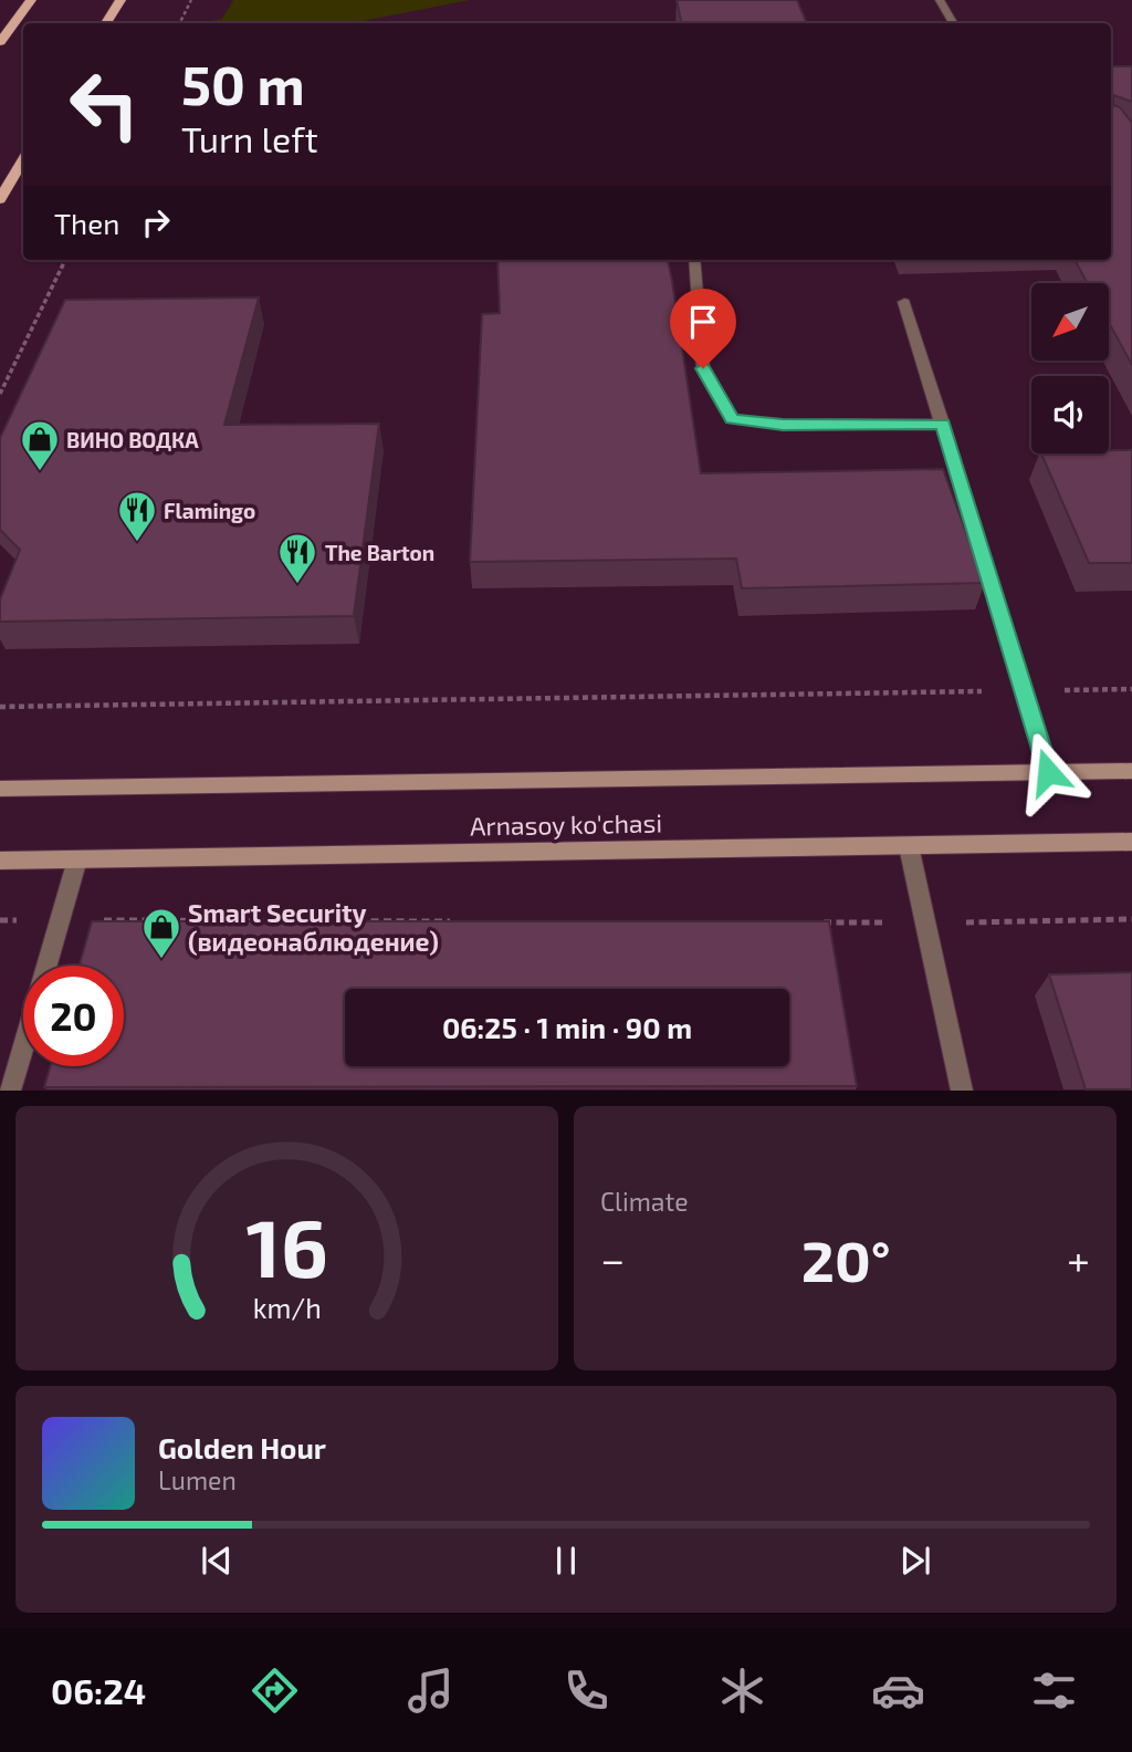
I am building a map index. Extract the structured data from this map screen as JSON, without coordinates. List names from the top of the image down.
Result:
{
  "streets": {
    "main road": ["Arnasoy ko'chasi"]
  },
  "places": {
    "shop": ["ВИНО ВОДКА", "Smart Security (видеонаблюдение)"],
    "restaurant": ["Flamingo", "The Barton"]
  },
  "north": "bottom left",
  "page": {
    "turn": ["50 m", "Turn left"],
    "then": "Then",
    "limit": "20",
    "trip": "06:25 · 1 min · 90 m",
    "tile": "Climate",
    "heat": ["−", "20°", "+"],
    "song": ["Golden Hour", "Lumen"],
    "tabs": "06:24",
    "gauge": ["16", "km/h"]
  }
}
